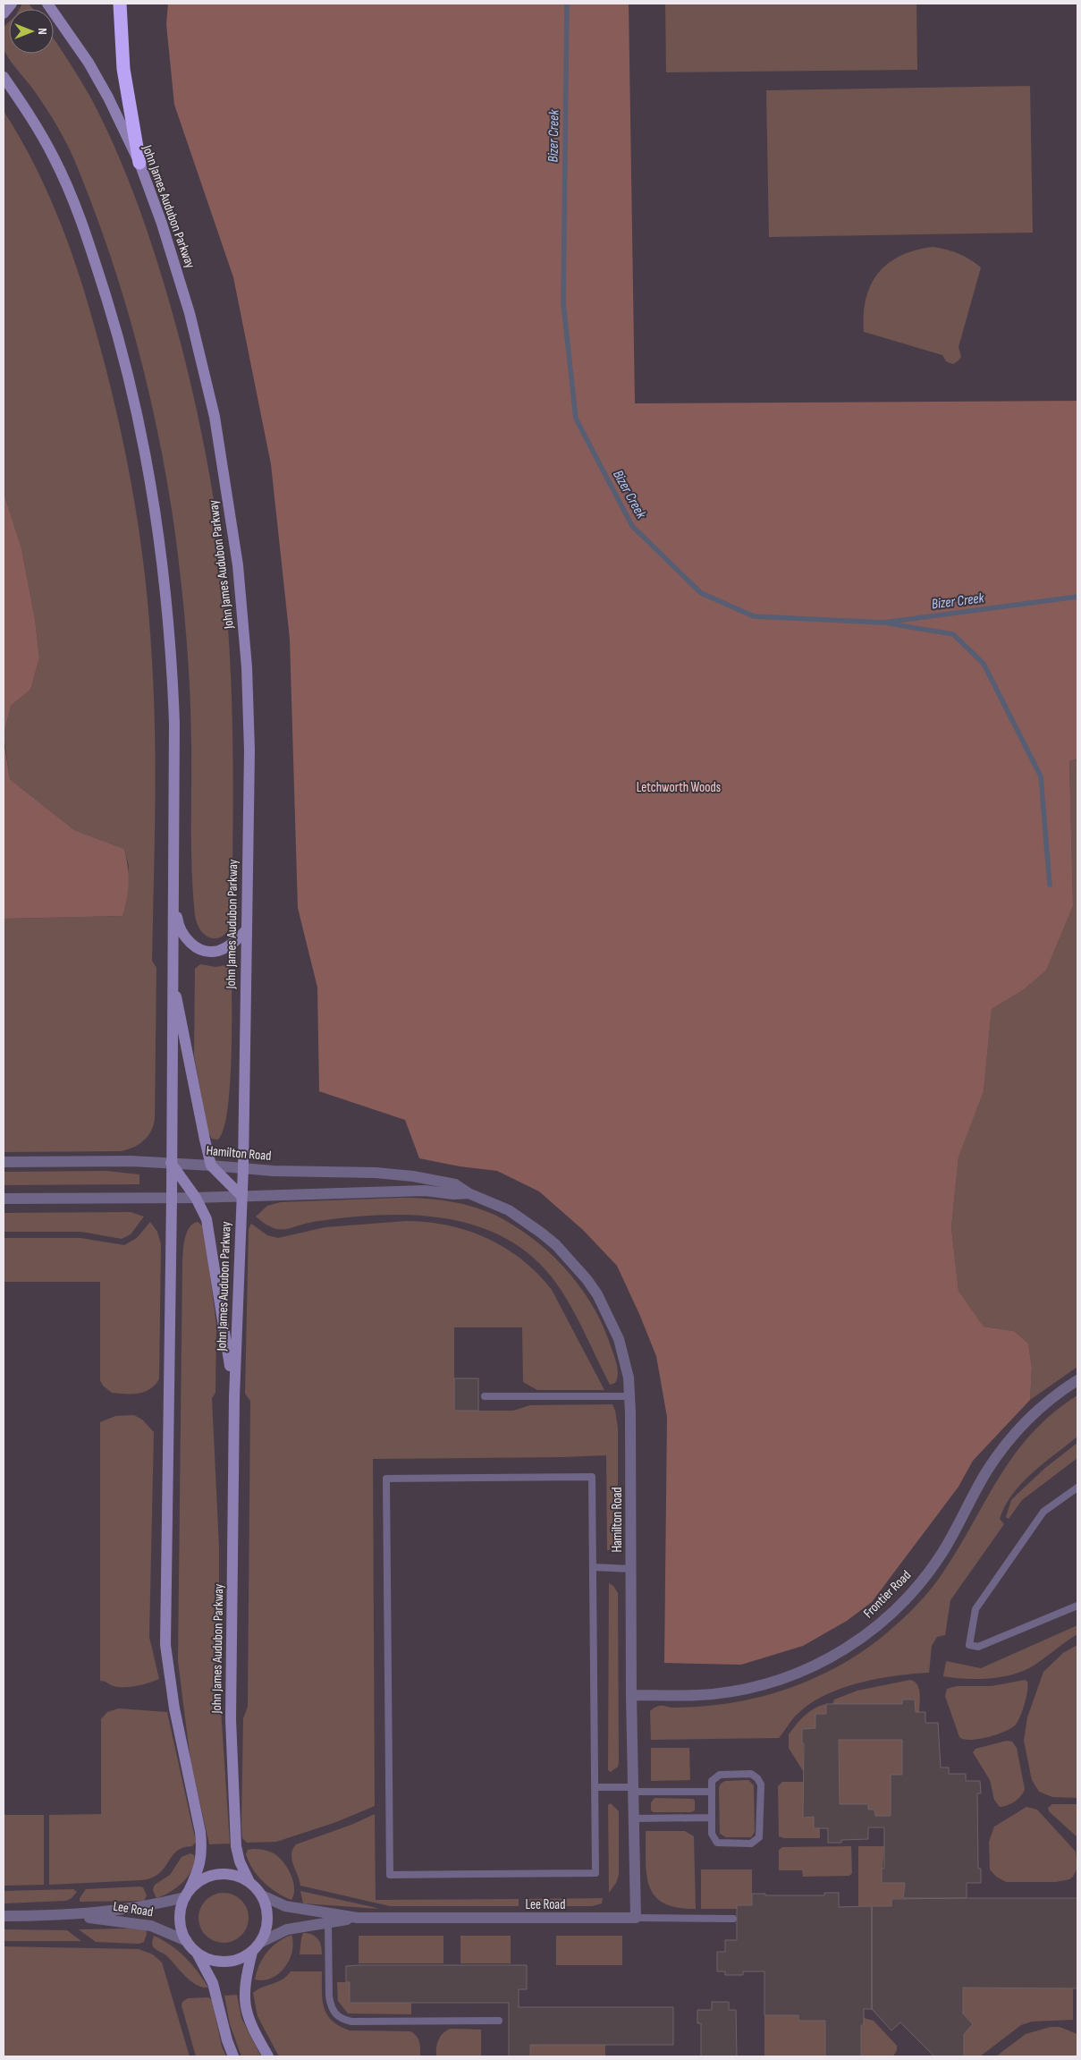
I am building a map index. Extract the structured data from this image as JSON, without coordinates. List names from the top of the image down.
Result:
{
  "streets": {
    "main road": ["John James Audubon Parkway"],
    "street": ["Hamilton Road", "Frontier Road", "Lee Road"]
  },
  "crossings": [
    ["John James Audubon Parkway", "Hamilton Road"],
    ["John James Audubon Parkway", "Lee Road"],
    ["Hamilton Road", "Frontier Road"],
    ["Hamilton Road", "Lee Road"]
  ],
  "water": ["Bizer Creek"],
  "parks": ["Letchworth Woods"],
  "north": "right"
}
